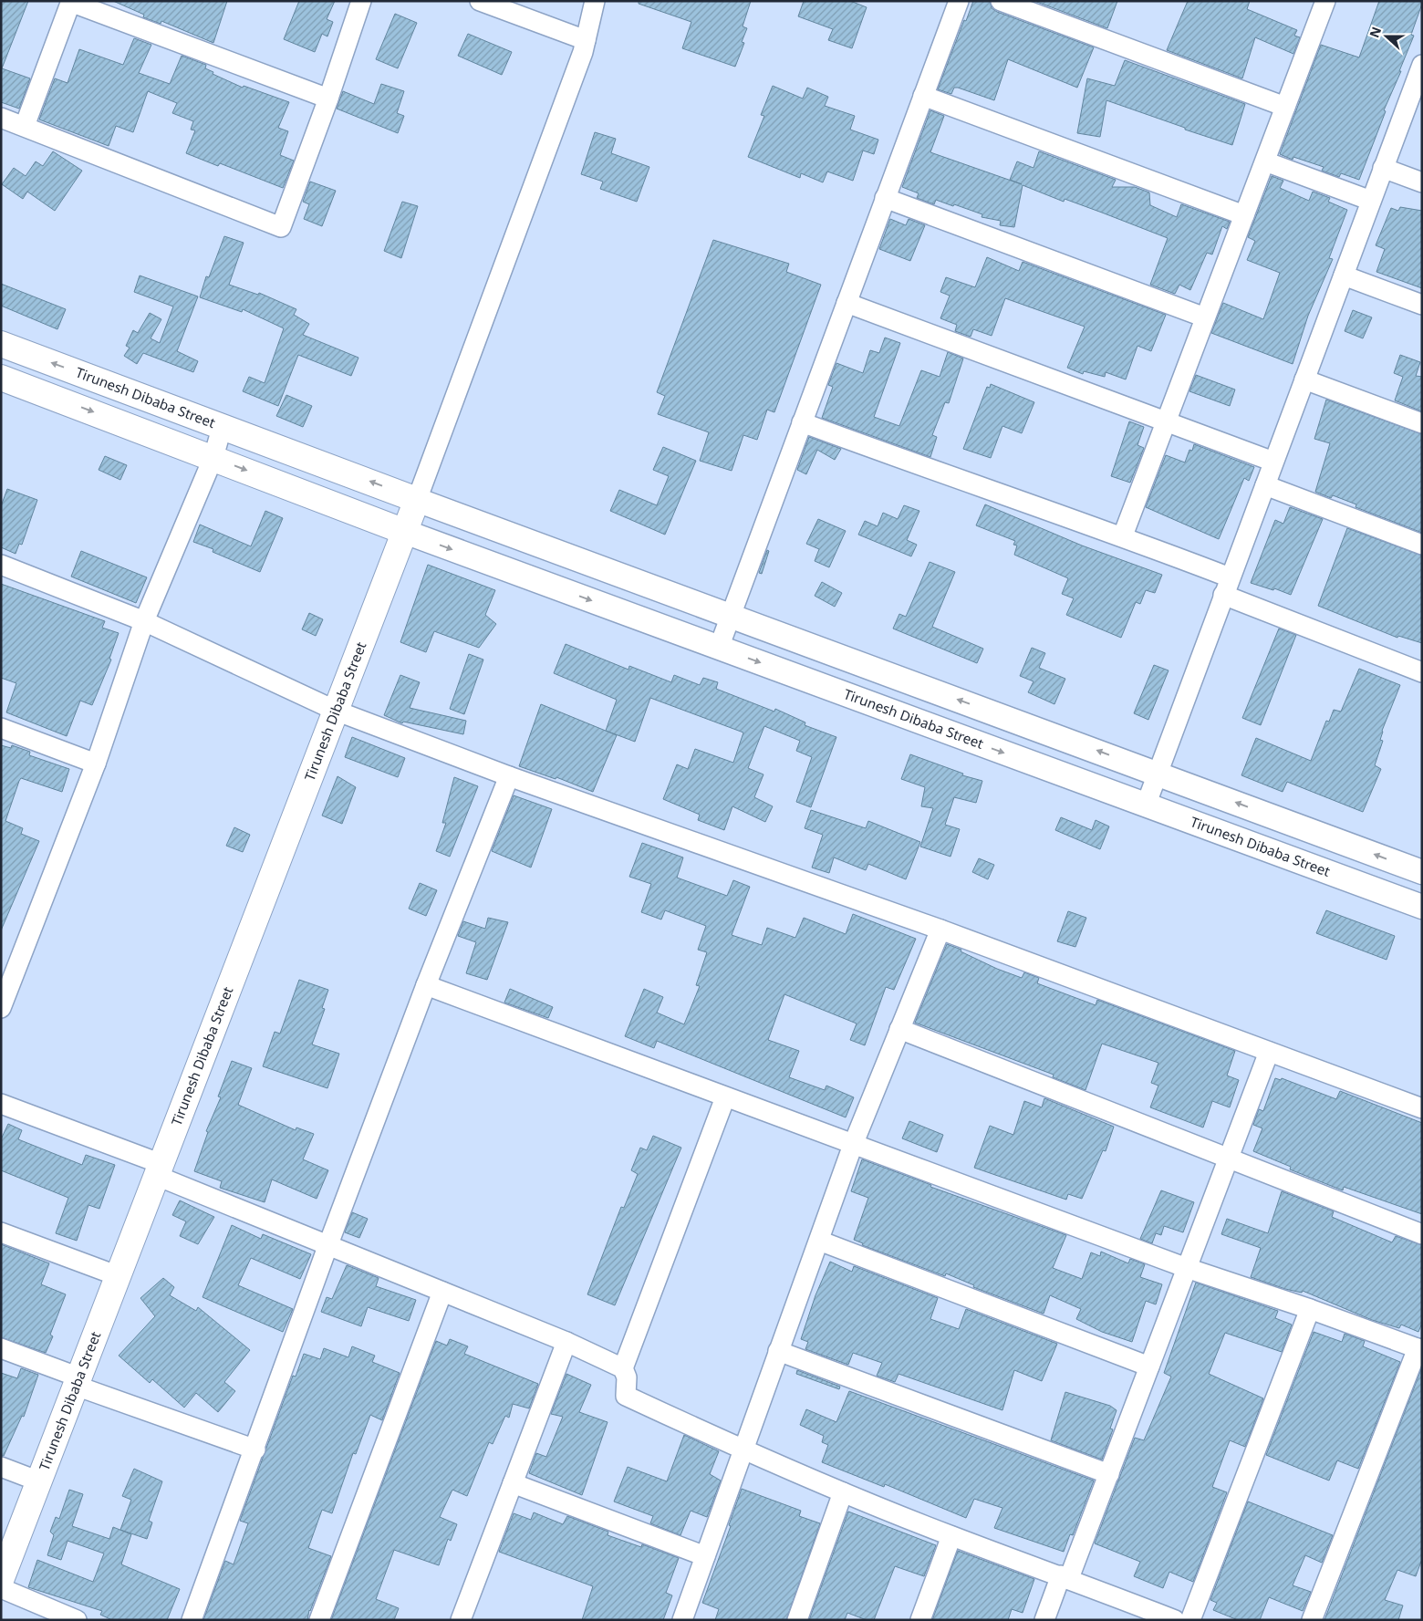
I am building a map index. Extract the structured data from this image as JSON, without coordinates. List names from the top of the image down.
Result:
{
  "streets": {
    "main road": ["Tirunesh Dibaba Street"]
  },
  "north": "left"
}
